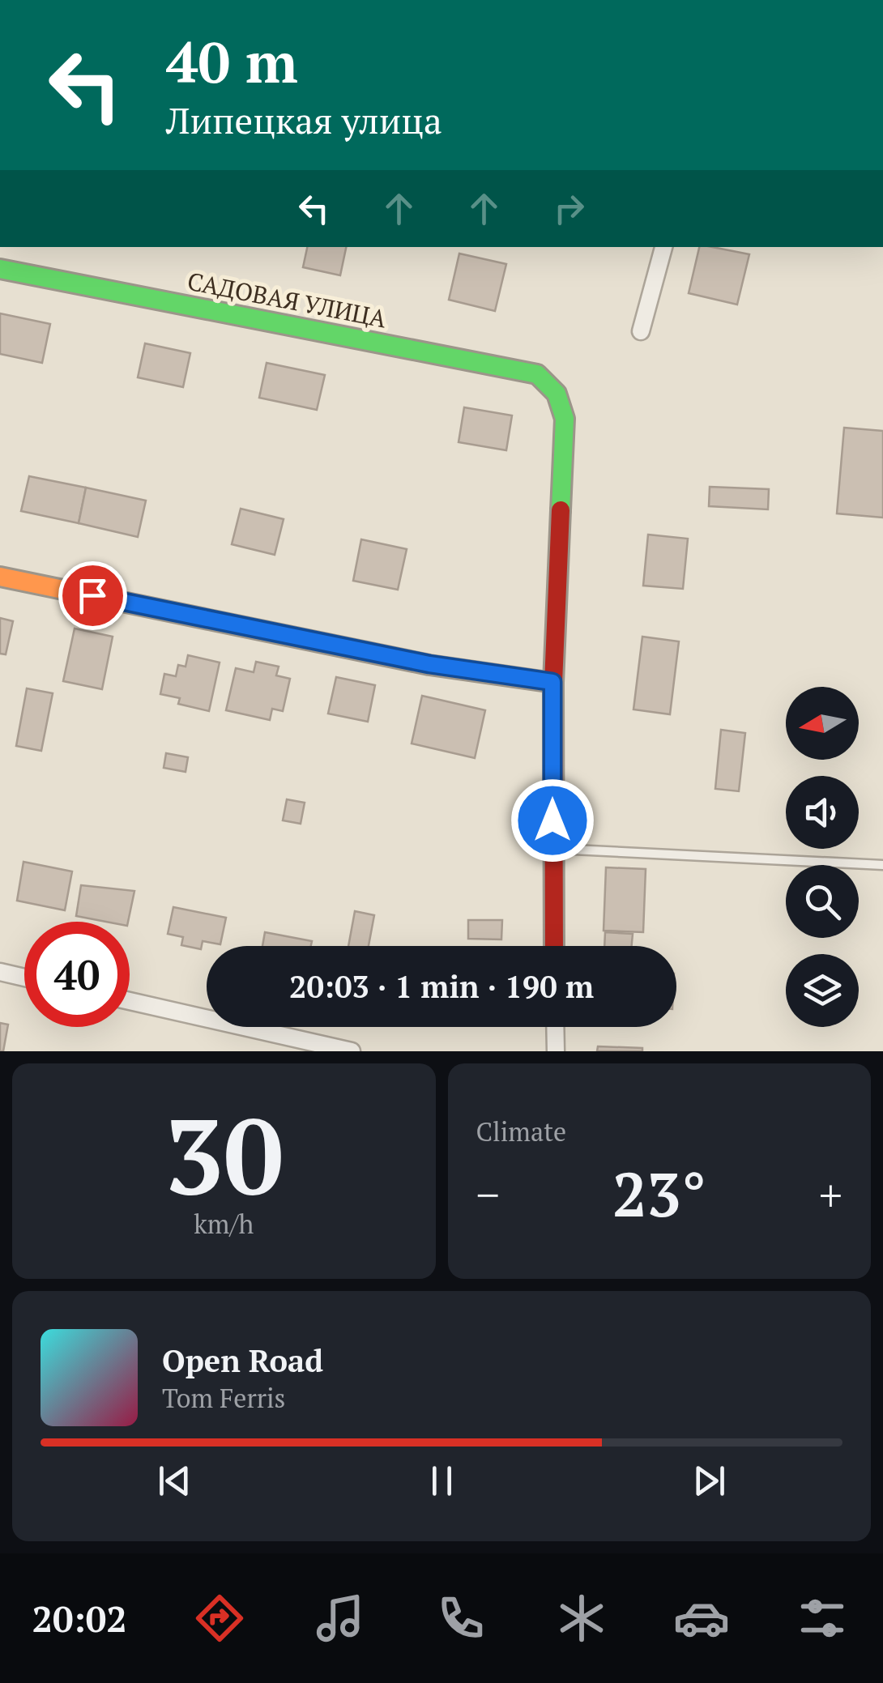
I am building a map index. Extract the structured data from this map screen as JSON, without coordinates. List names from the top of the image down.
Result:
{
  "streets": {
    "street": ["САДОВАЯ УЛИЦА"]
  },
  "north": "left",
  "page": {
    "turn": ["40 m", "Липецкая улица"],
    "limit": "40",
    "trip": "20:03 · 1 min · 190 m",
    "tile": [
      ["30", "km/h"],
      "Climate"
    ],
    "heat": ["−", "23°", "+"],
    "song": ["Open Road", "Tom Ferris"],
    "tabs": "20:02"
  }
}
